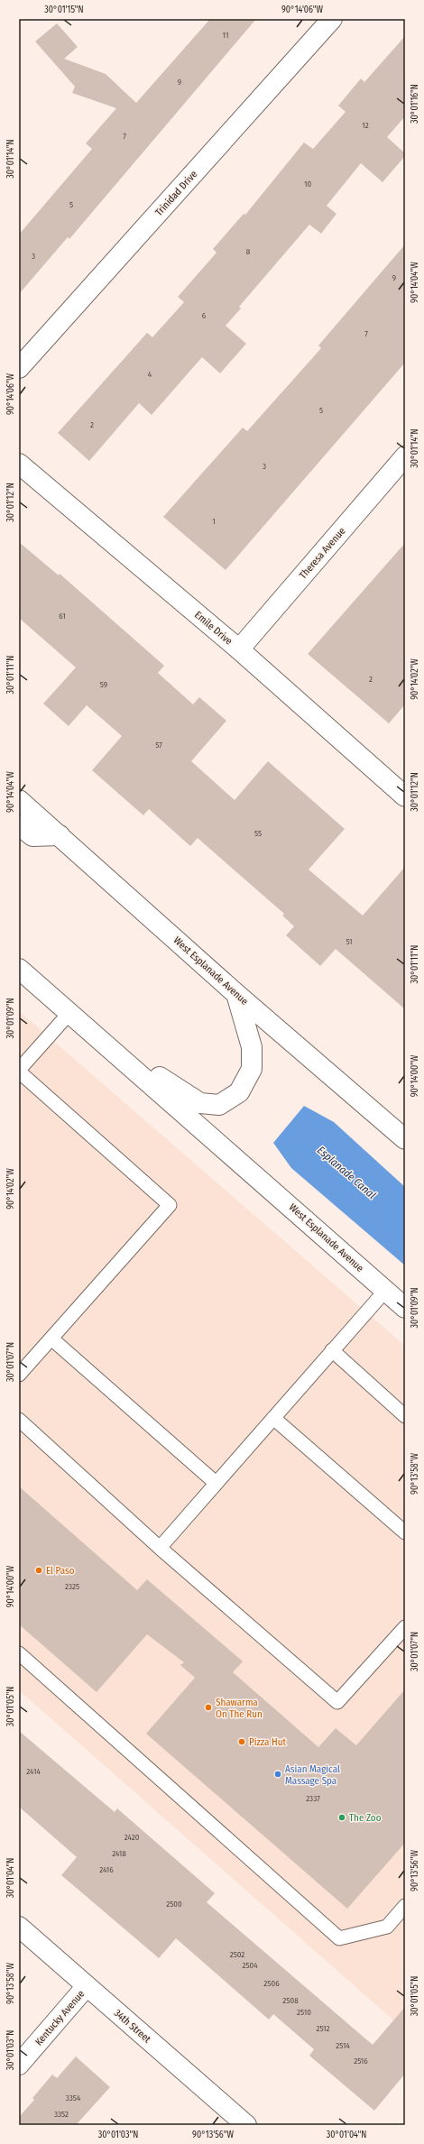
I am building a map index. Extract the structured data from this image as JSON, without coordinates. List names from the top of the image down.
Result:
{
  "streets": {
    "street": [
      "Trinidad Drive",
      "Theresa Avenue",
      "Emile Drive",
      "West Esplanade Avenue",
      "Kentucky Avenue",
      "34th Street"
    ]
  },
  "crossings": [
    ["Theresa Avenue", "Emile Drive"],
    ["Kentucky Avenue", "34th Street"]
  ],
  "water": ["Esplanade Canal"],
  "places": [
    "El Paso",
    "Shawarma On The Run",
    "Pizza Hut",
    "Asian Magical Massage Spa",
    "The Zoo"
  ],
  "house_numbers": [
    "11",
    "9",
    "12",
    "7",
    "10",
    "5",
    "8",
    "3",
    "9",
    "6",
    "7",
    "4",
    "5",
    "2",
    "3",
    "1",
    "61",
    "2",
    "59",
    "57",
    "55",
    "51",
    "2325",
    "2414",
    "2337",
    "2420",
    "2418",
    "2416",
    "2500",
    "2502",
    "2504",
    "2506",
    "2508",
    "2510",
    "2512",
    "2514",
    "2516",
    "3354",
    "3352"
  ],
  "coordinates": [
    "30°01'15\"N",
    "90°14'06\"W",
    "30°01'16\"N",
    "30°01'14\"N",
    "90°14'04\"W",
    "30°01'12\"N",
    "30°01'11\"N",
    "90°14'02\"W",
    "30°01'09\"N",
    "90°14'00\"W",
    "30°01'07\"N",
    "90°13'58\"W",
    "30°01'05\"N",
    "90°13'56\"W",
    "30°01'04\"N",
    "30°01'03\"N"
  ]
}
